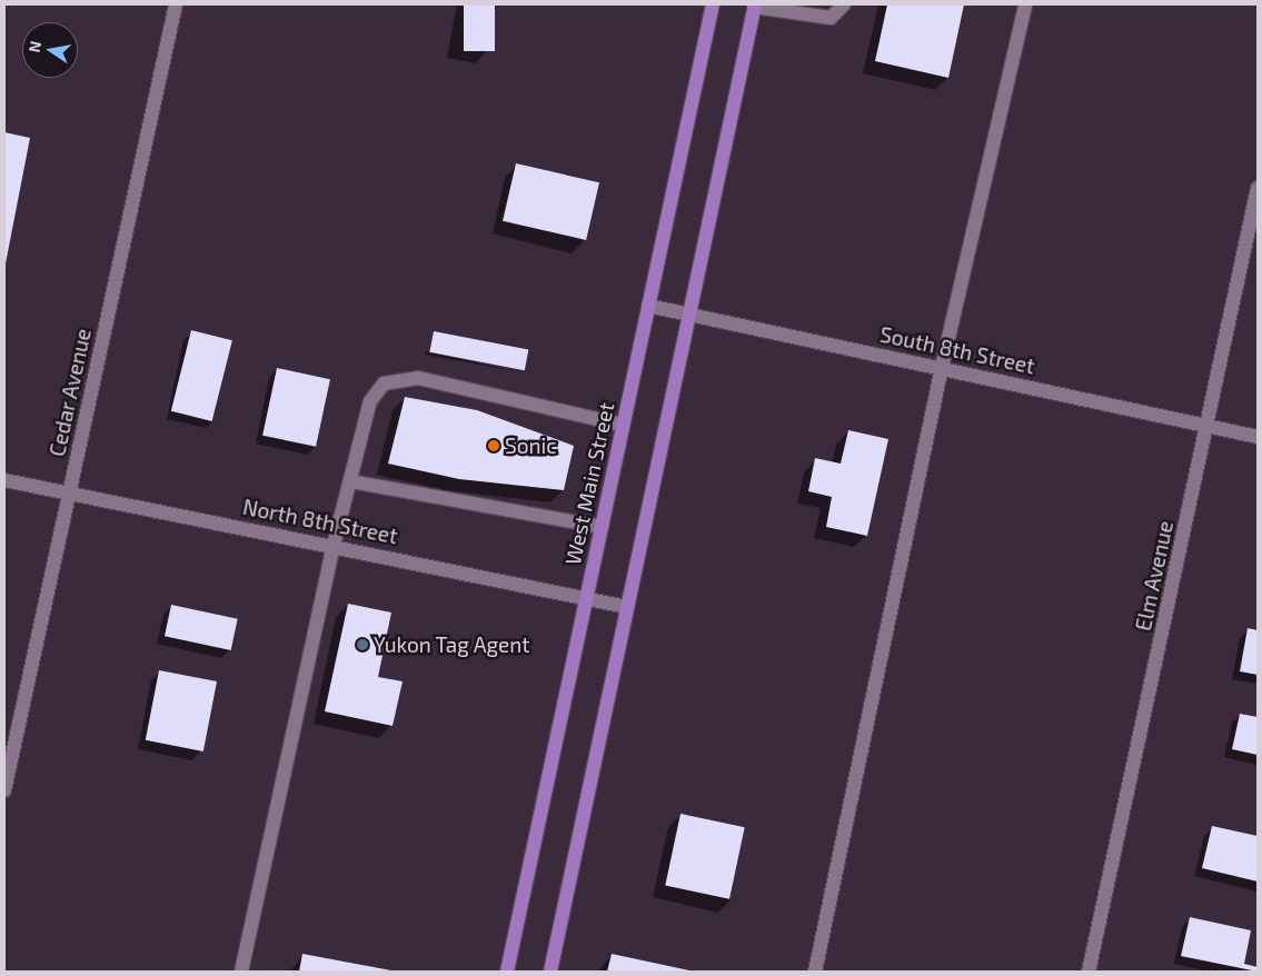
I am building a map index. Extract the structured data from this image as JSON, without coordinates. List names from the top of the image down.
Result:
{
  "streets": {
    "main road": ["West Main Street"],
    "street": [
      "South 8th Street",
      "Cedar Avenue",
      "North 8th Street",
      "Elm Avenue"
    ]
  },
  "crossings": [
    ["South 8th Street", "West Main Street"],
    ["South 8th Street", "Elm Avenue"],
    ["Cedar Avenue", "North 8th Street"],
    ["West Main Street", "North 8th Street"]
  ],
  "places": ["Sonic", "Yukon Tag Agent"],
  "north": "left"
}
